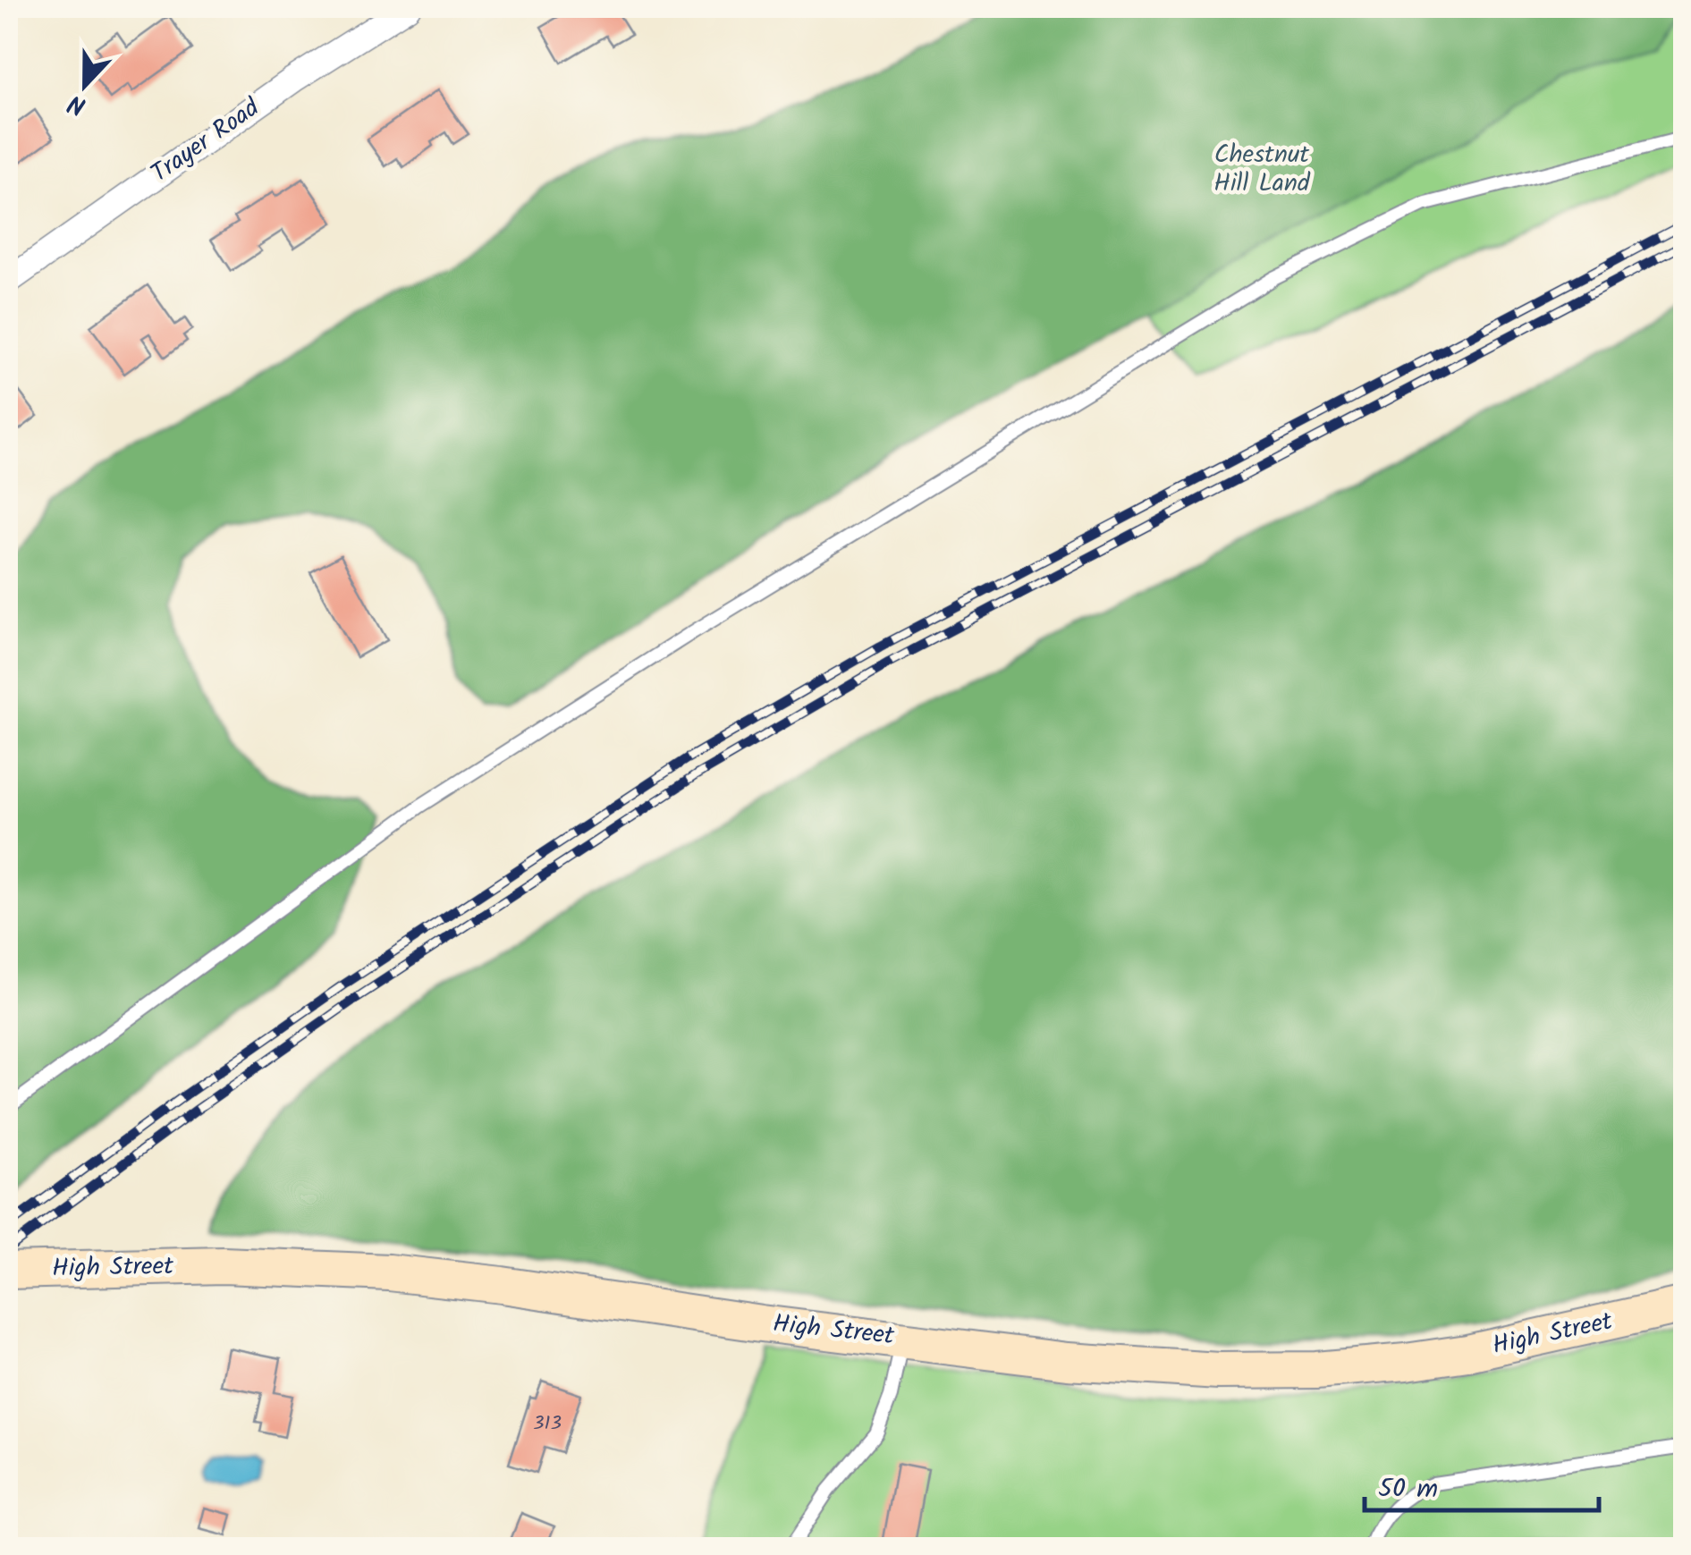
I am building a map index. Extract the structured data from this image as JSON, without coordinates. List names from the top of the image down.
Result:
{
  "streets": {
    "street": ["Trayer Road", "High Street"]
  },
  "parks": ["Chestnut Hill Land"],
  "house_numbers": ["313"],
  "scale_bar": "50 m",
  "north": "bottom"
}
